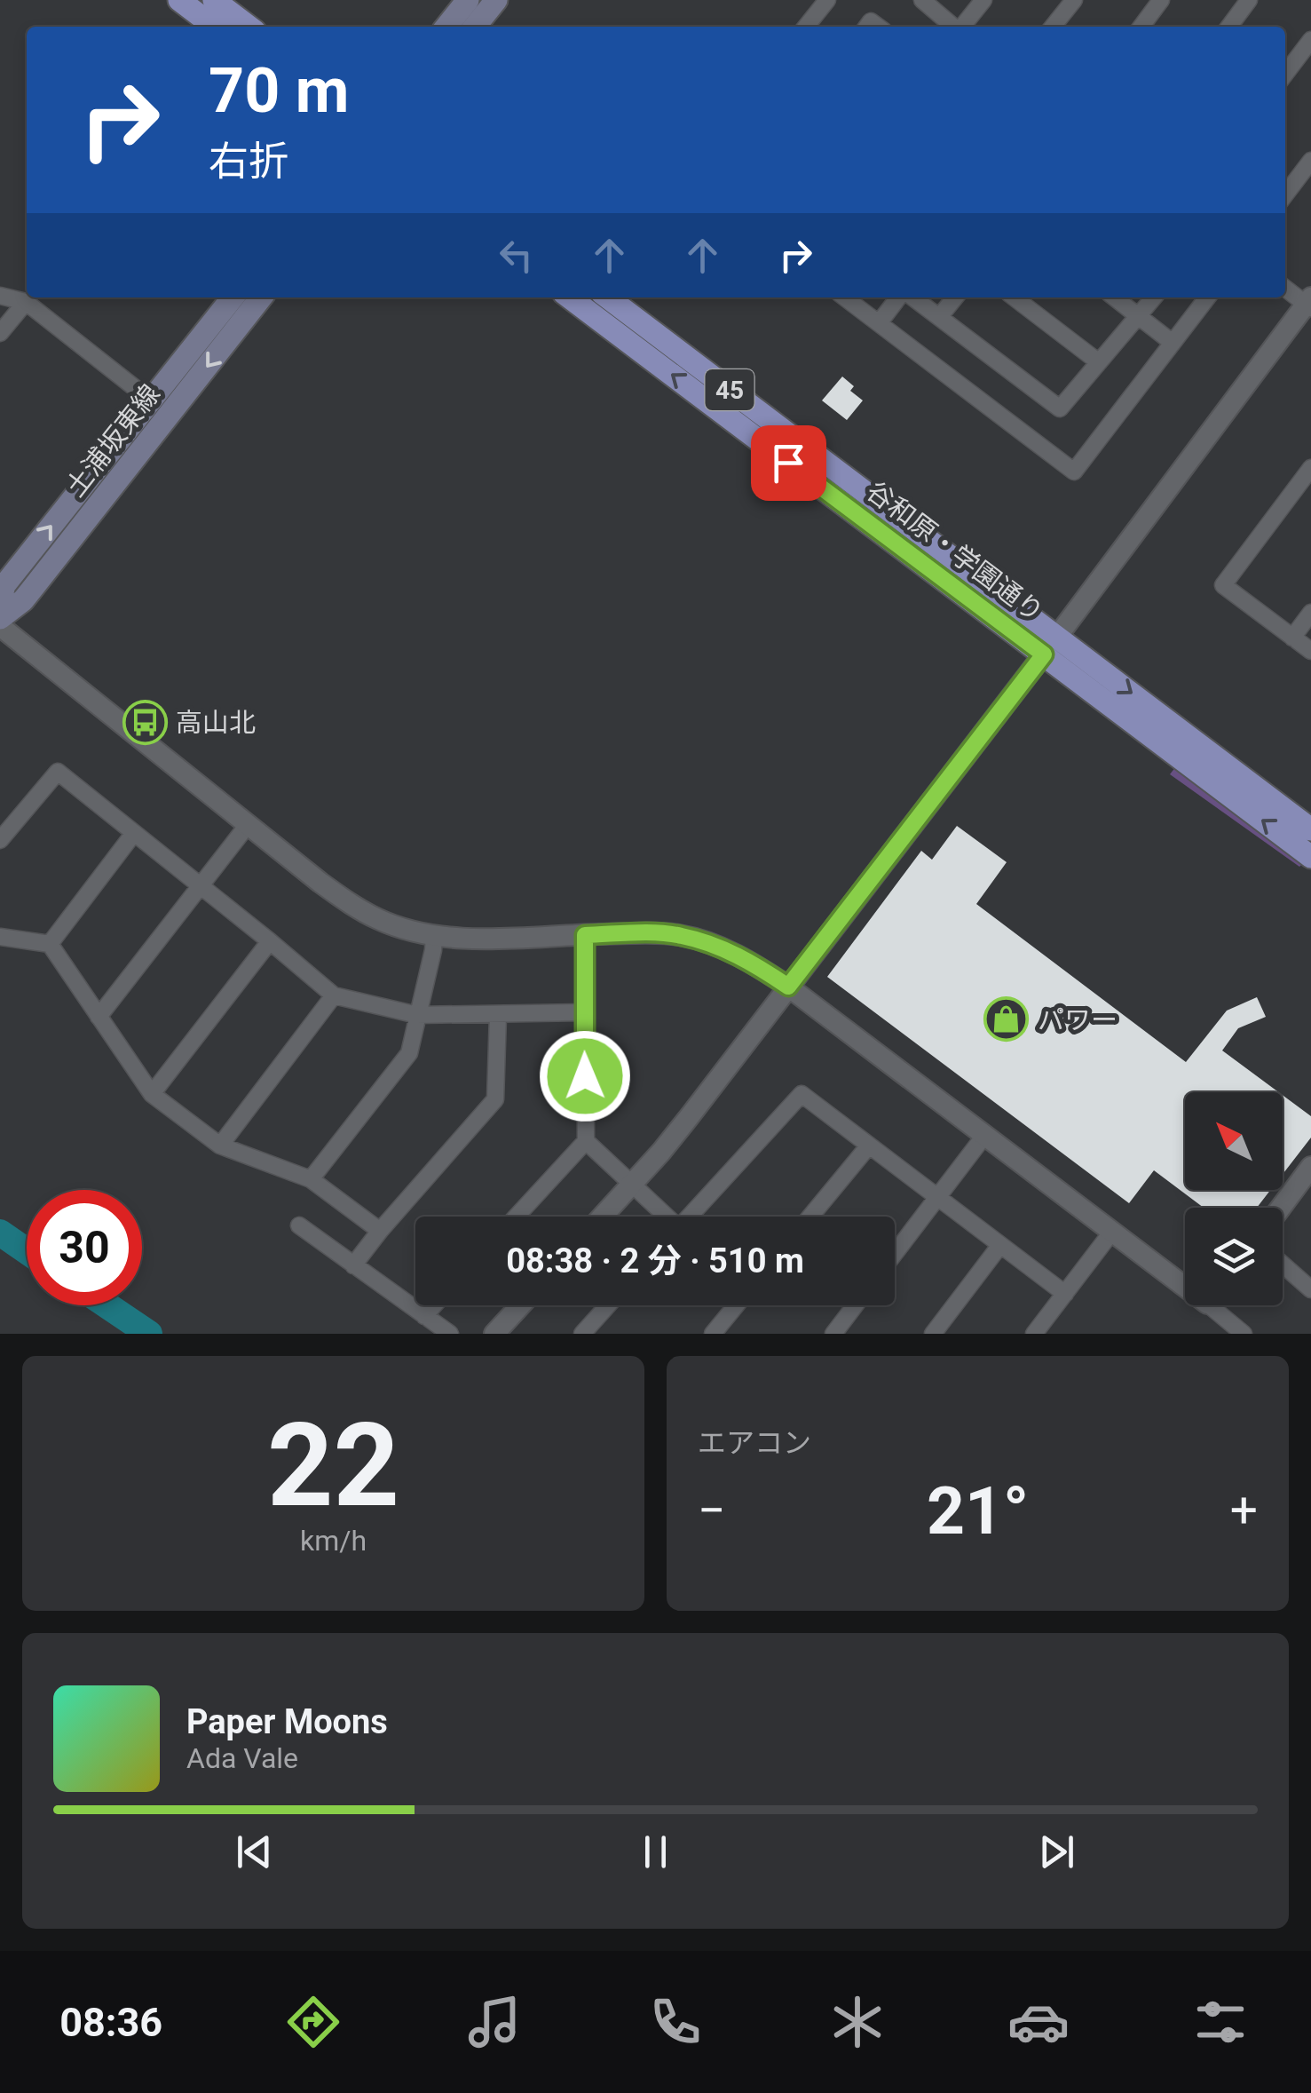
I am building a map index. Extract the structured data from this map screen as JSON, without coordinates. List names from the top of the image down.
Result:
{
  "streets": {
    "main road": ["45", "土浦坂東線", "谷和原・学園通り"]
  },
  "places": {
    "bus stop": ["高山北"],
    "shop": ["パワー"]
  },
  "north": "top left",
  "page": {
    "turn": ["70 m", "右折"],
    "limit": "30",
    "trip": "08:38 · 2 分 · 510 m",
    "tile": [
      ["22", "km/h"],
      "エアコン"
    ],
    "heat": ["−", "21°", "+"],
    "song": ["Paper Moons", "Ada Vale"],
    "tabs": "08:36"
  }
}
